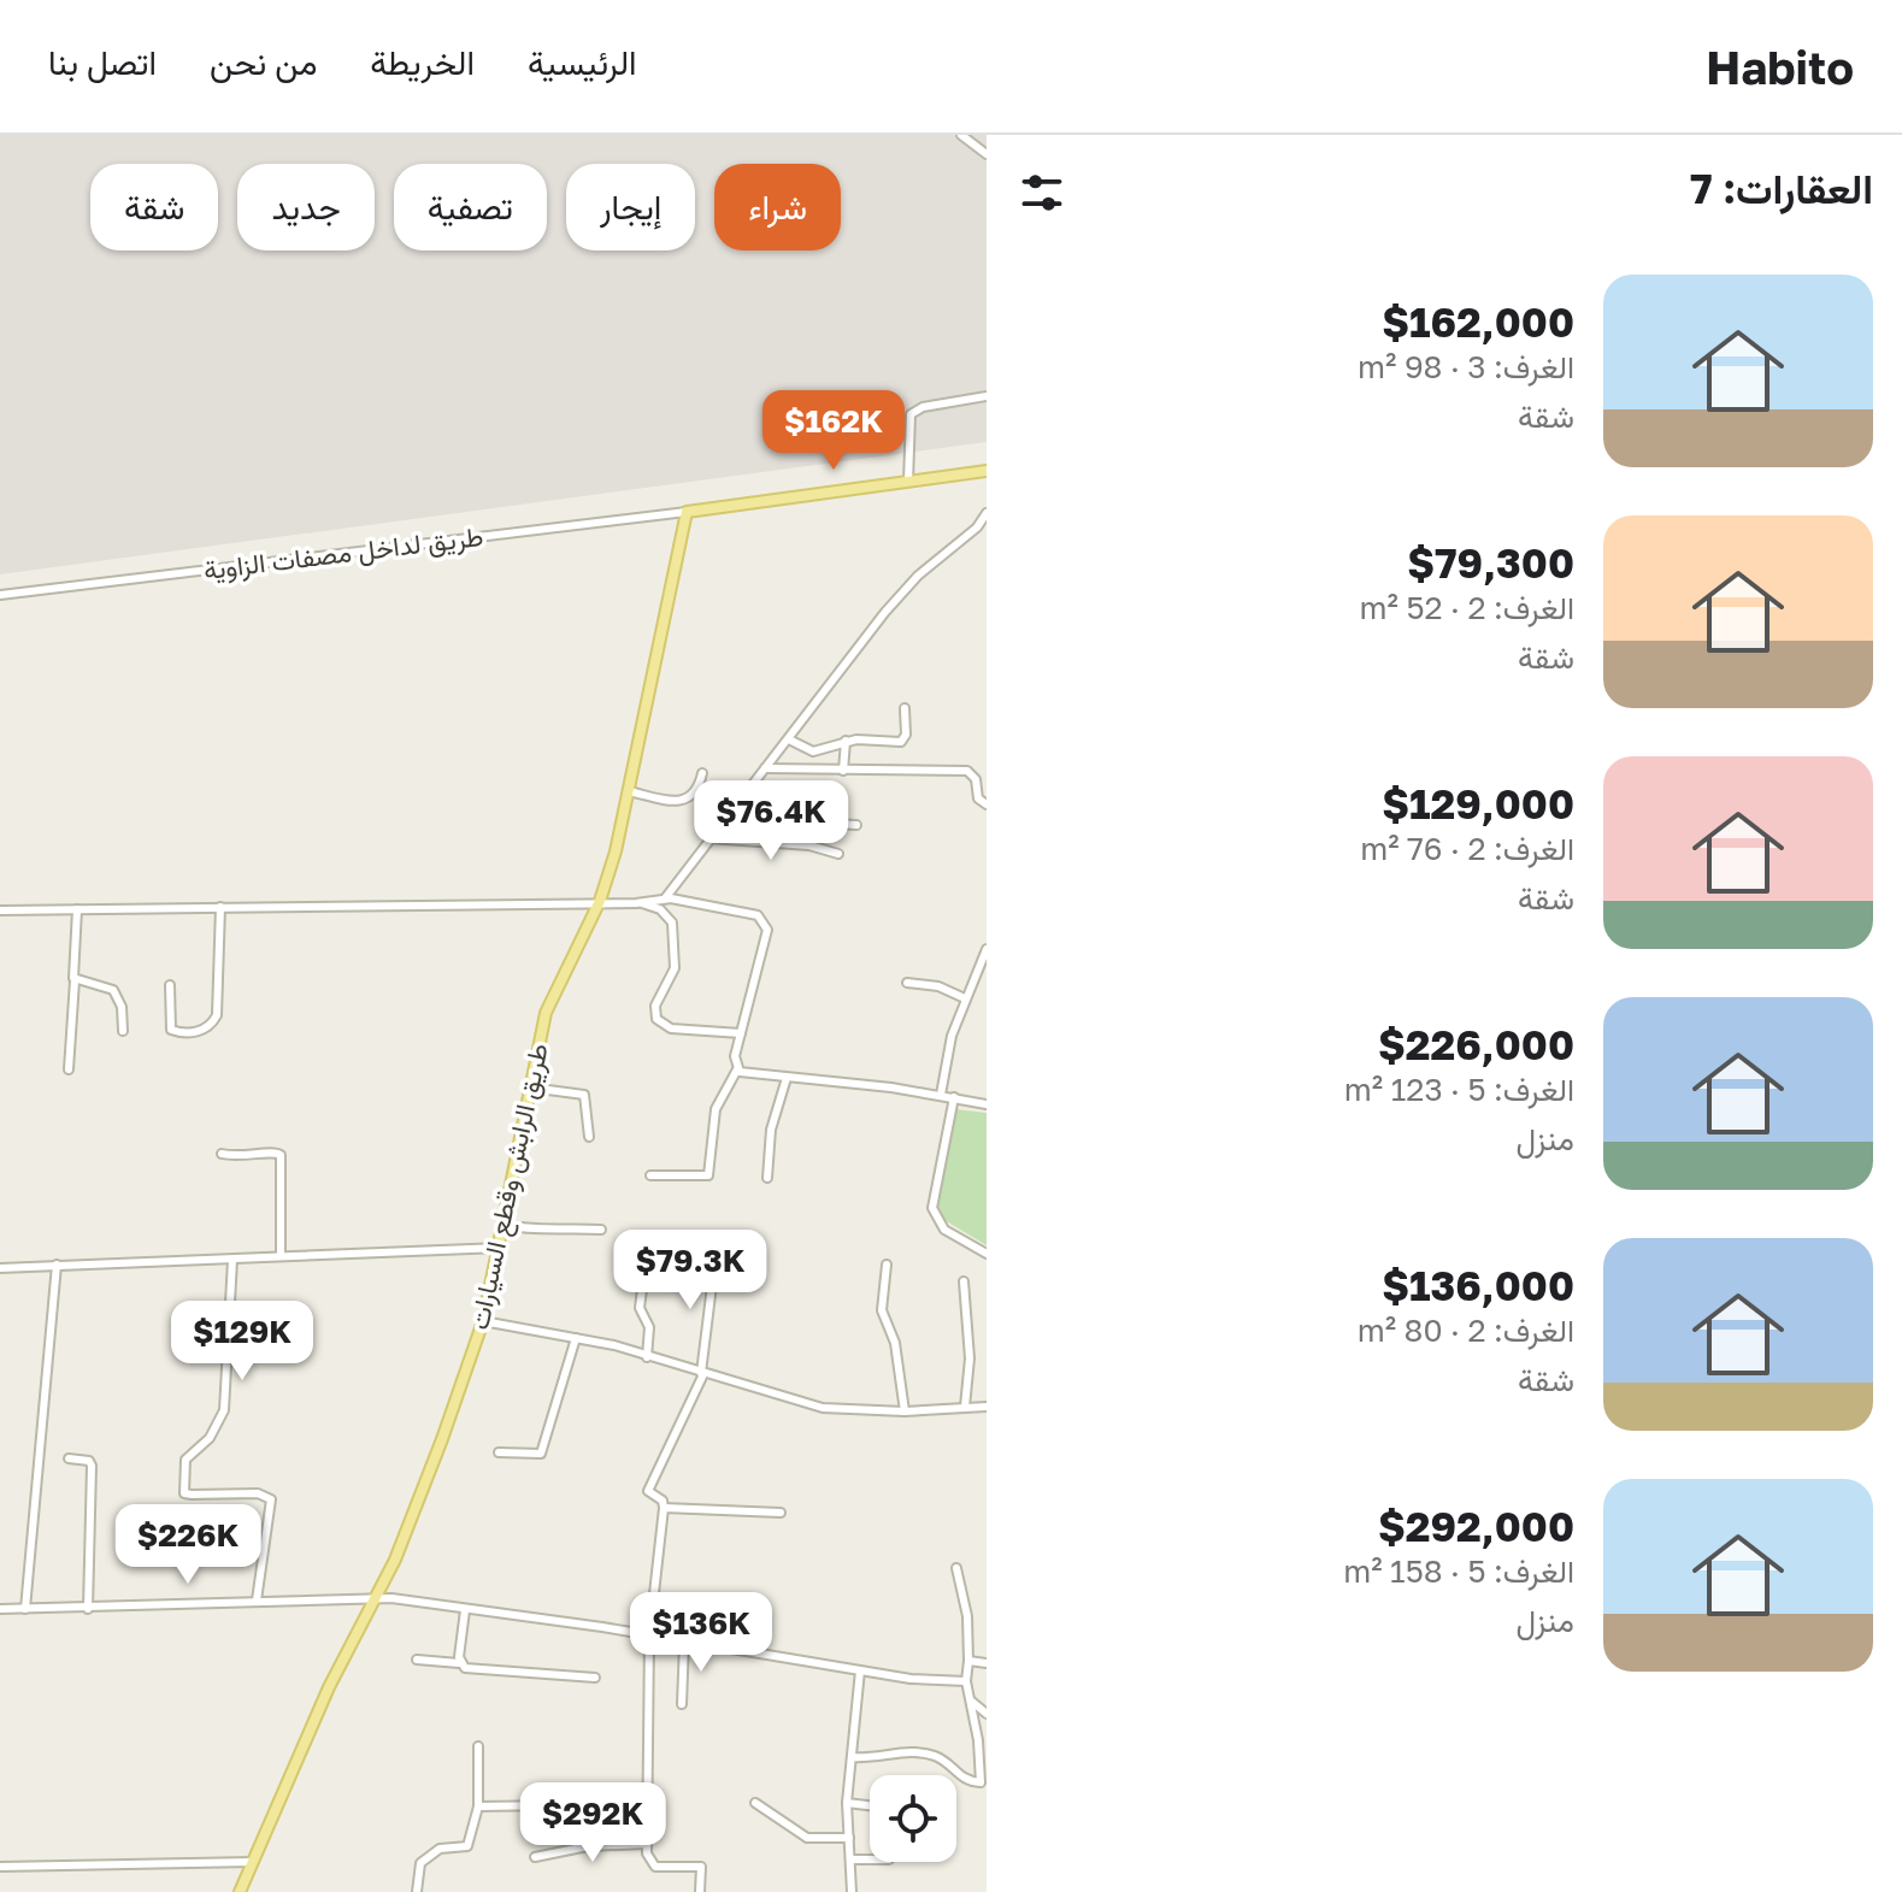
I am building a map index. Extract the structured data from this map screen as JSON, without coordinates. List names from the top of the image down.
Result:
{
  "streets": {
    "main road": ["طريق الرابش وقطع السيارات"],
    "street": ["طريق لداخل مصفات الزاوية"]
  },
  "crossings": [
    ["طريق لداخل مصفات الزاوية", "طريق الرابش وقطع السيارات"]
  ],
  "page": {
    "header": "Habito",
    "nav": [
      "الرئيسية",
      "الخريطة",
      "من نحن",
      "اتصل بنا"
    ],
    "heading": "العقارات: 7",
    "chip": [
      "شراء",
      "إيجار",
      "تصفية",
      "جديد",
      "شقة"
    ],
    "list": [
      {
        "name": "$162,000",
        "note": "الغرف: 3 · 98 m² · شقة"
      },
      {
        "name": "$79,300",
        "note": "الغرف: 2 · 52 m² · شقة"
      },
      {
        "name": "$129,000",
        "note": "الغرف: 2 · 76 m² · شقة"
      },
      {
        "name": "$226,000",
        "note": "الغرف: 5 · 123 m² · منزل"
      },
      {
        "name": "$136,000",
        "note": "الغرف: 2 · 80 m² · شقة"
      },
      {
        "name": "$292,000",
        "note": "الغرف: 5 · 158 m² · منزل"
      }
    ],
    "price": [
      "$162K",
      "$76.4K",
      "$79.3K",
      "$129K",
      "$226K",
      "$136K",
      "$292K"
    ]
  }
}
